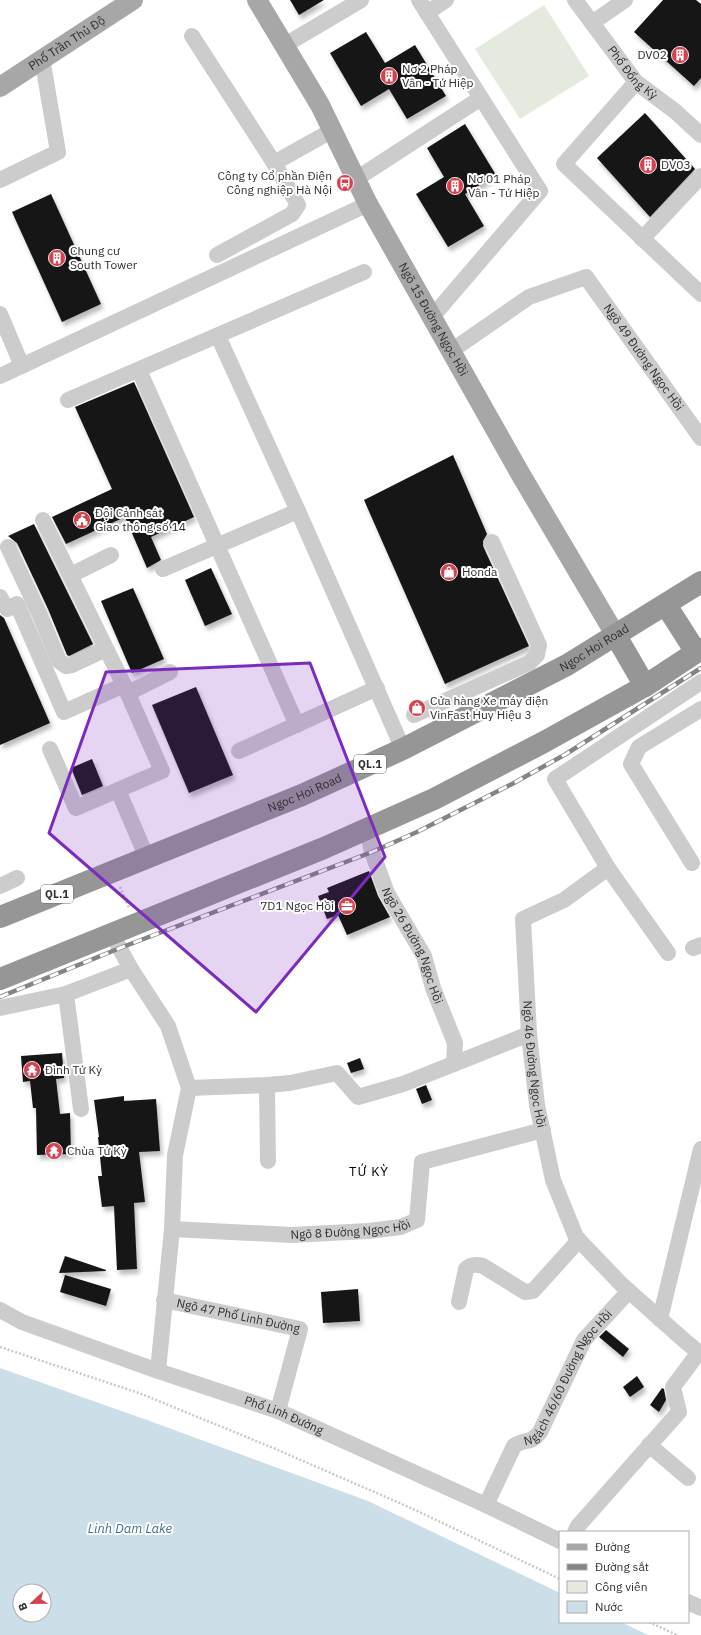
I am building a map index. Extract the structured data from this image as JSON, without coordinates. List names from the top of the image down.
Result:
{
  "streets": {
    "highway": ["Ngoc Hoi Road", "QL.1"],
    "main road": ["Phố Trần Thủ Độ", "Ngõ 15 Đường Ngọc Hồi"],
    "street": [
      "Phố Đống Kỳ",
      "Ngõ 49 Đường Ngọc Hồi",
      "Ngõ 26 Đường Ngọc Hồi",
      "Ngõ 46 Đường Ngọc Hồi",
      "Ngõ 8 Đường Ngọc Hồi",
      "Ngõ 47 Phố Linh Đường",
      "Ngách 46/60 Đường Ngọc Hồi",
      "Phố Linh Đường"
    ]
  },
  "crossings": [
    ["Ngõ 15 Đường Ngọc Hồi", "Ngõ 49 Đường Ngọc Hồi"],
    ["Ngõ 15 Đường Ngọc Hồi", "Ngoc Hoi Road"],
    ["Ngõ 46 Đường Ngọc Hồi", "Ngõ 8 Đường Ngọc Hồi"],
    ["Ngõ 46 Đường Ngọc Hồi", "Ngách 46/60 Đường Ngọc Hồi"],
    ["Ngõ 47 Phố Linh Đường", "Phố Linh Đường"],
    ["Ngách 46/60 Đường Ngọc Hồi", "Phố Linh Đường"]
  ],
  "districts": ["TỨ KỲ"],
  "water": ["Linh Dam Lake"],
  "places": {
    "building": [
      "DV02",
      "Nơ 2 Pháp Vân - Tứ Hiệp",
      "DV03",
      "Nơ 01 Pháp Vân - Tứ Hiệp",
      "Chung cư South Tower"
    ],
    "bus stop": ["Công ty Cổ phần Điện Công nghiệp Hà Nội"],
    "public building": ["Đội Cảnh sát Giao thông số 14"],
    "shop": ["Honda", "Cửa hàng Xe máy điện VinFast Huy Hiệu 3"],
    "office": ["7D1 Ngọc Hồi"],
    "temple": ["Đình Tứ Kỳ", "Chùa Tứ Kỳ"]
  },
  "legend": [
    "Đường",
    "Đường sắt",
    "Công viên",
    "Nước"
  ],
  "north": "left"
}
